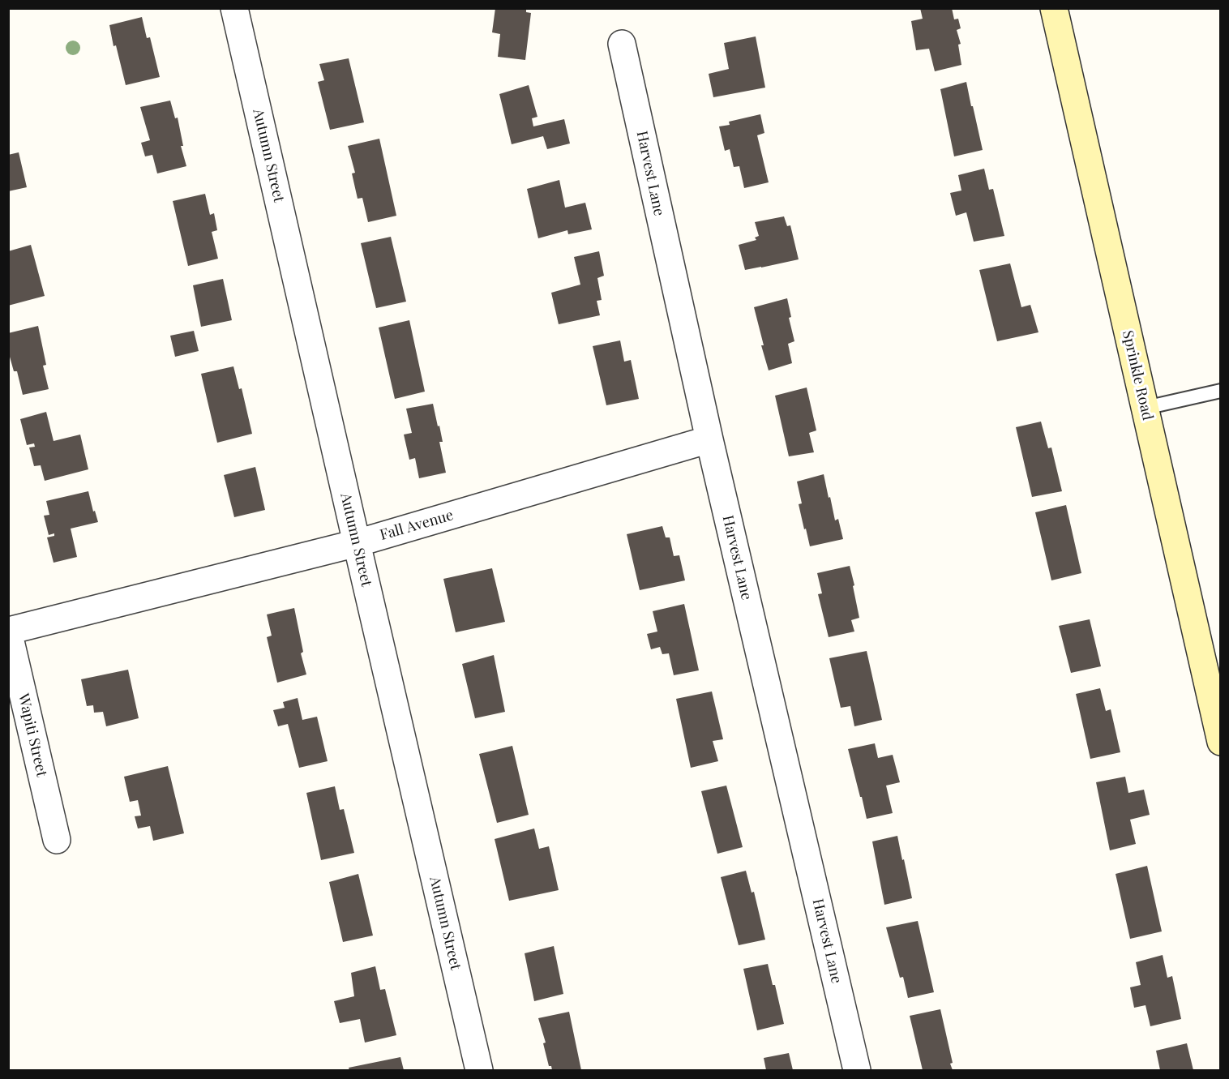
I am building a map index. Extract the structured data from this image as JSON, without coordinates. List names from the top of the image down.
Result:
{
  "streets": {
    "main road": ["Sprinkle Road"],
    "street": [
      "Autumn Street",
      "Harvest Lane",
      "Fall Avenue",
      "Wapiti Street"
    ]
  },
  "crossings": [
    ["Autumn Street", "Fall Avenue"],
    ["Harvest Lane", "Fall Avenue"],
    ["Fall Avenue", "Wapiti Street"]
  ]
}
